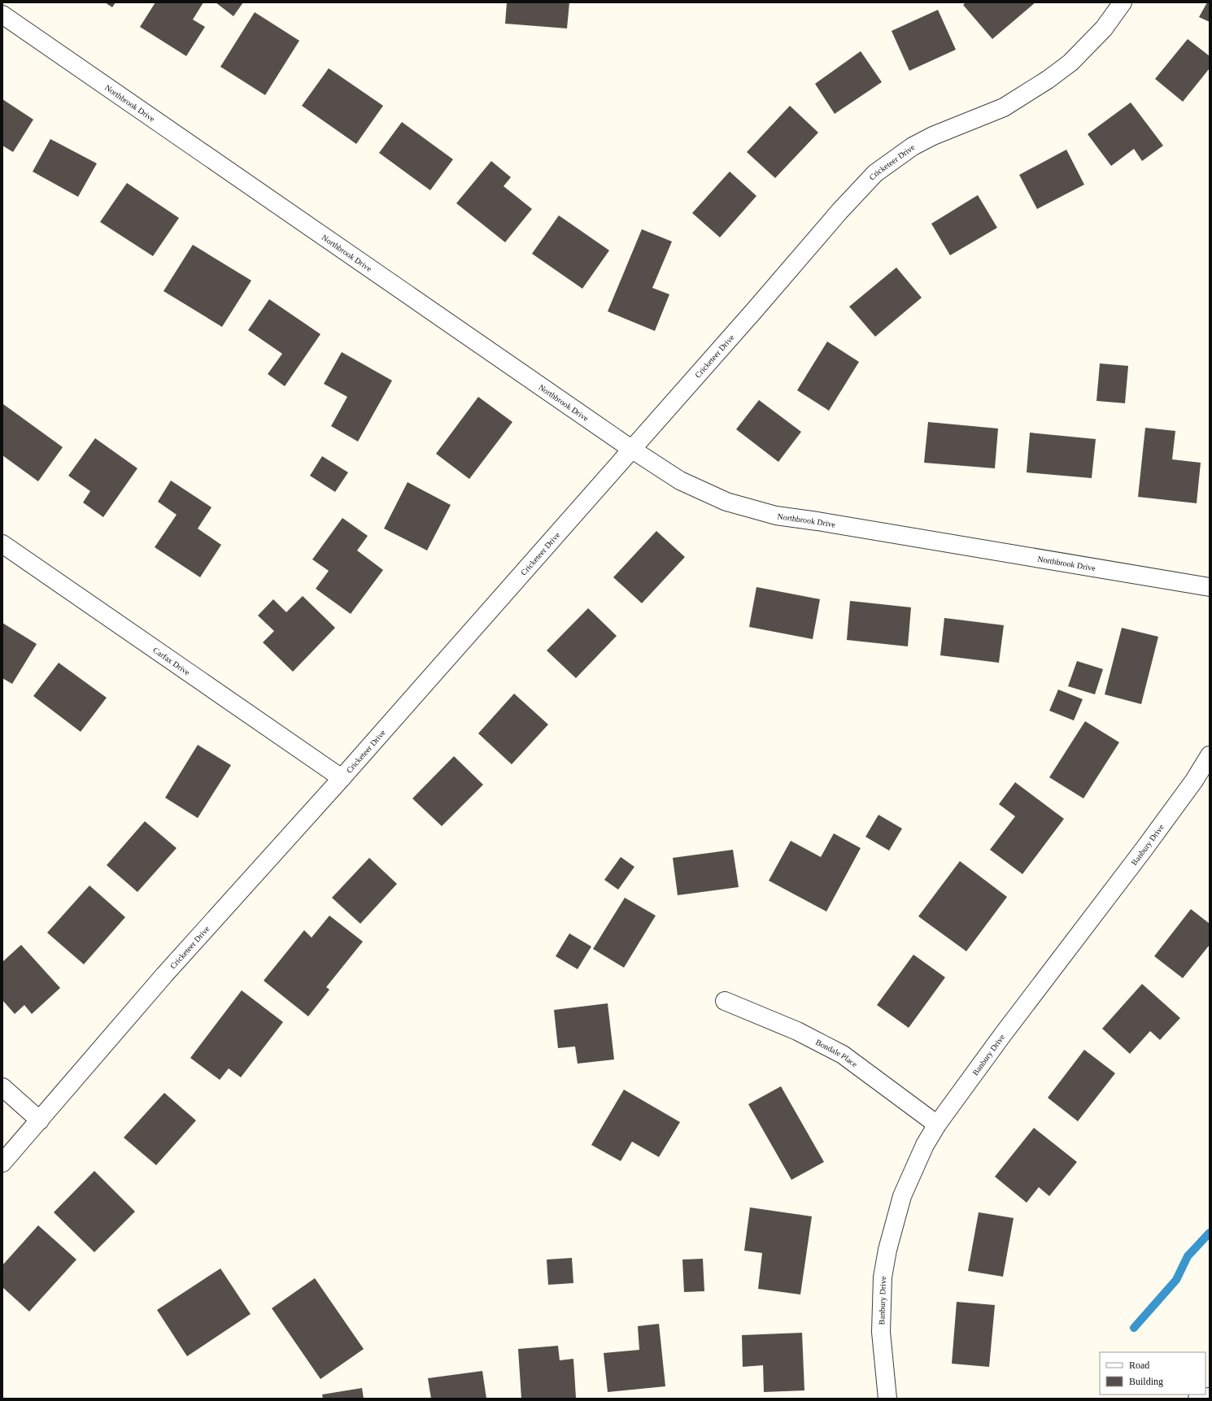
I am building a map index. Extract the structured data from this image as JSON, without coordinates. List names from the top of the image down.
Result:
{
  "streets": {
    "street": [
      "Northbrook Drive",
      "Cricketeer Drive",
      "Carfax Drive",
      "Banbury Drive",
      "Bondale Place"
    ]
  },
  "crossings": [
    ["Northbrook Drive", "Cricketeer Drive"],
    ["Cricketeer Drive", "Carfax Drive"],
    ["Banbury Drive", "Bondale Place"]
  ],
  "legend": ["Road", "Building"]
}
